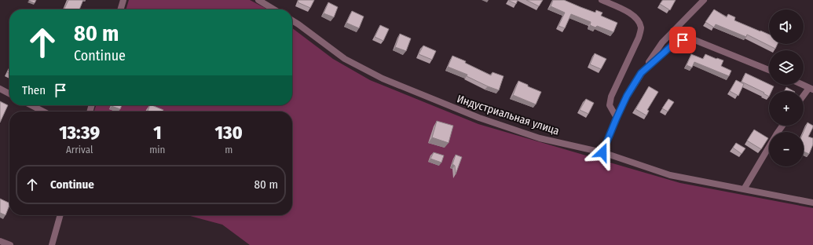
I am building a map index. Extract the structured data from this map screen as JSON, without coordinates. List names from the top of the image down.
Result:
{
  "streets": {
    "street": ["Индустриальная улица"]
  },
  "page": {
    "map_buttons": ["+", "−"],
    "turn": ["80 m", "Continue"],
    "then": "Then",
    "eta": [
      "13:39",
      "Arrival",
      "1",
      "min",
      "130",
      "m"
    ],
    "list": [
      {
        "name": "Continue",
        "value": "80 m"
      }
    ]
  }
}
